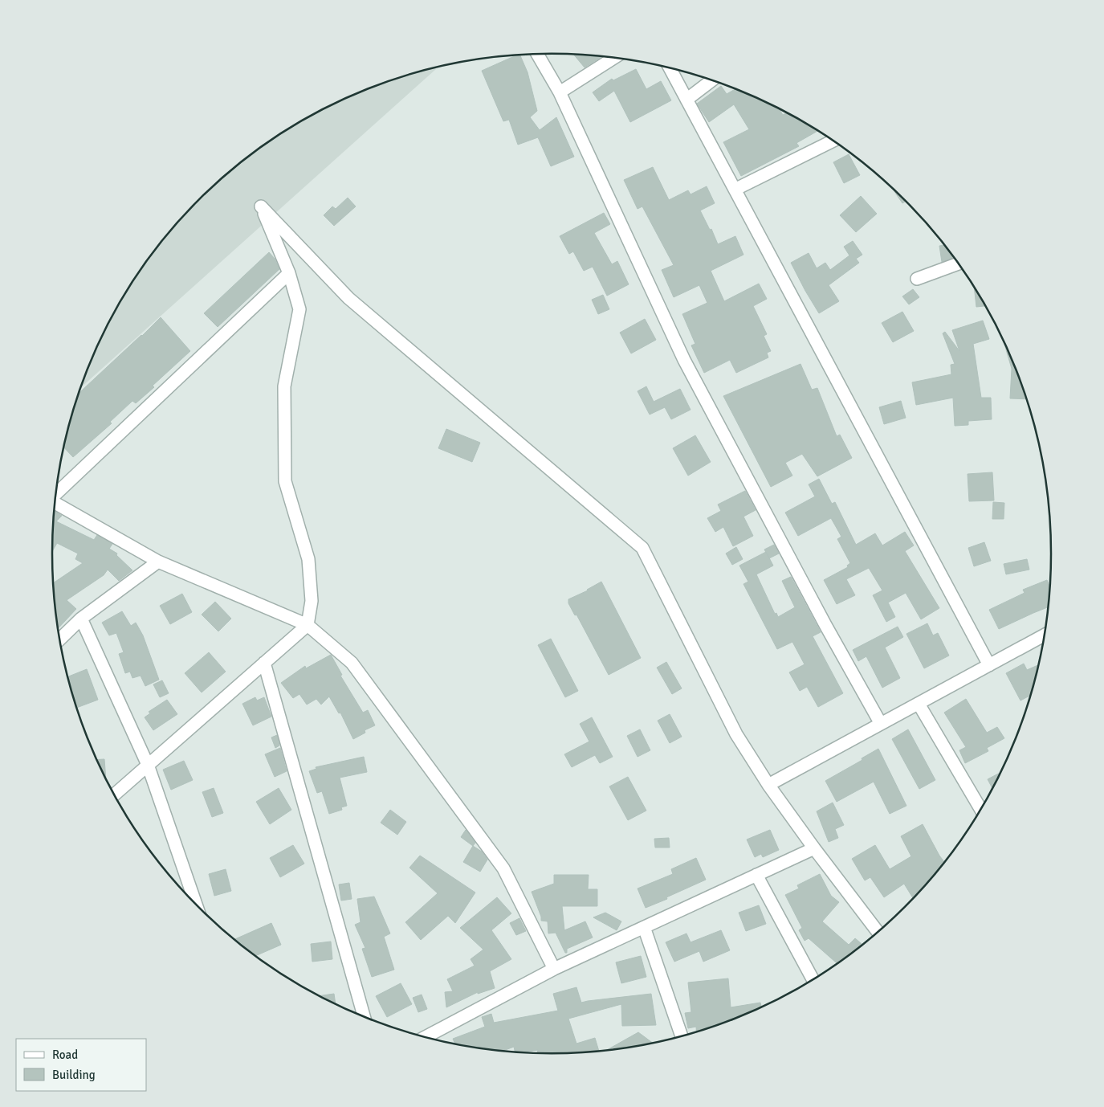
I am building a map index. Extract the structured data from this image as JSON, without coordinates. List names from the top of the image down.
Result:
{
  "legend": ["Road", "Building"]
}
